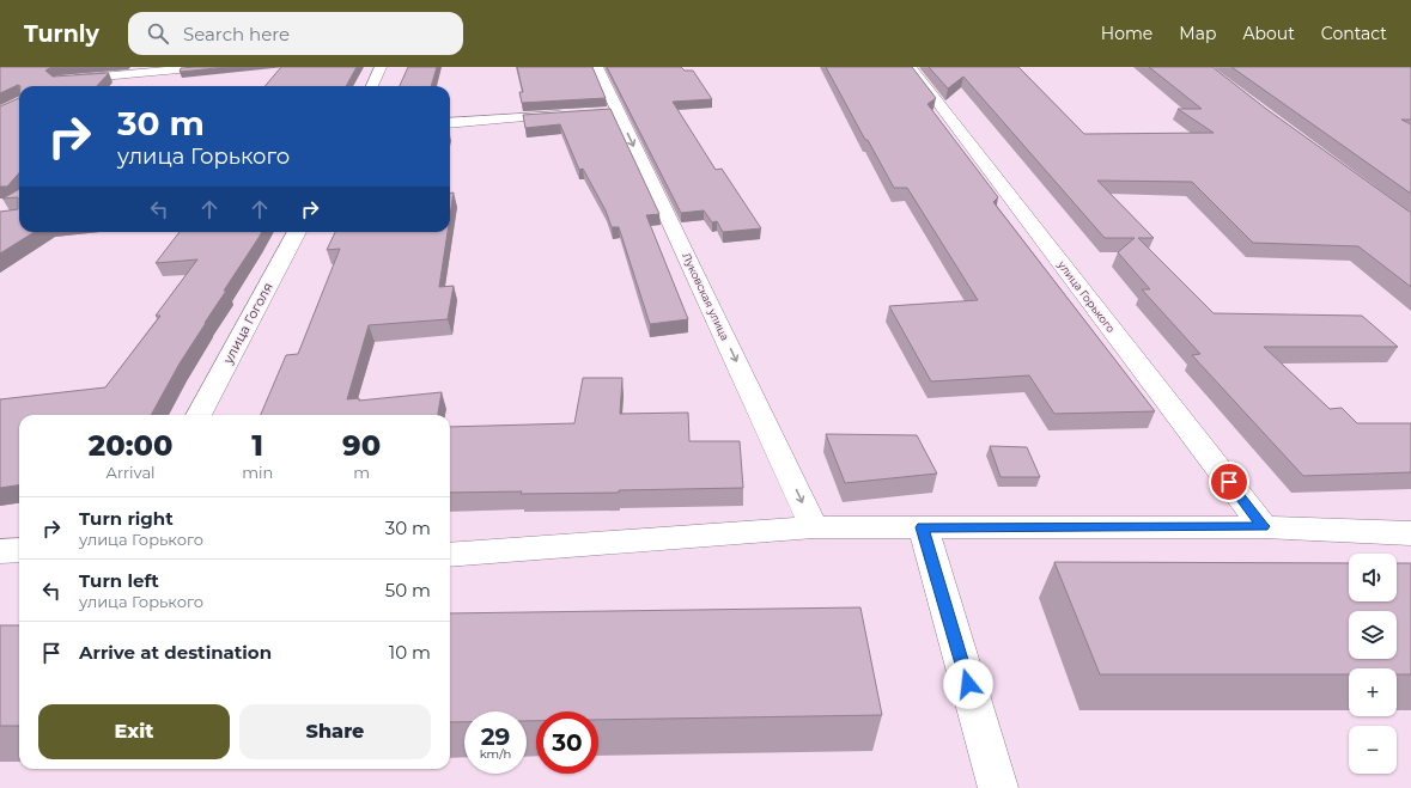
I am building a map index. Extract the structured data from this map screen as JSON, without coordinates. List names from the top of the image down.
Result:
{
  "streets": {
    "street": ["Луковская улица", "улица Горького", "улица Гоголя"]
  },
  "one_way": ["Луковская улица"],
  "page": {
    "header": "Turnly",
    "search": "Search here",
    "nav": [
      "Home",
      "Map",
      "About",
      "Contact"
    ],
    "turn": ["30 m", "улица Горького"],
    "eta": [
      "20:00",
      "Arrival",
      "1",
      "min",
      "90",
      "m"
    ],
    "list": [
      {
        "name": "Turn right",
        "note": "улица Горького",
        "value": "30 m"
      },
      {
        "name": "Turn left",
        "note": "улица Горького",
        "value": "50 m"
      },
      {
        "name": "Arrive at destination",
        "value": "10 m"
      }
    ],
    "map_buttons": ["+", "−"],
    "buttons": ["Exit", "Share"],
    "speed": "29 km/h",
    "limit": "30"
  }
}
